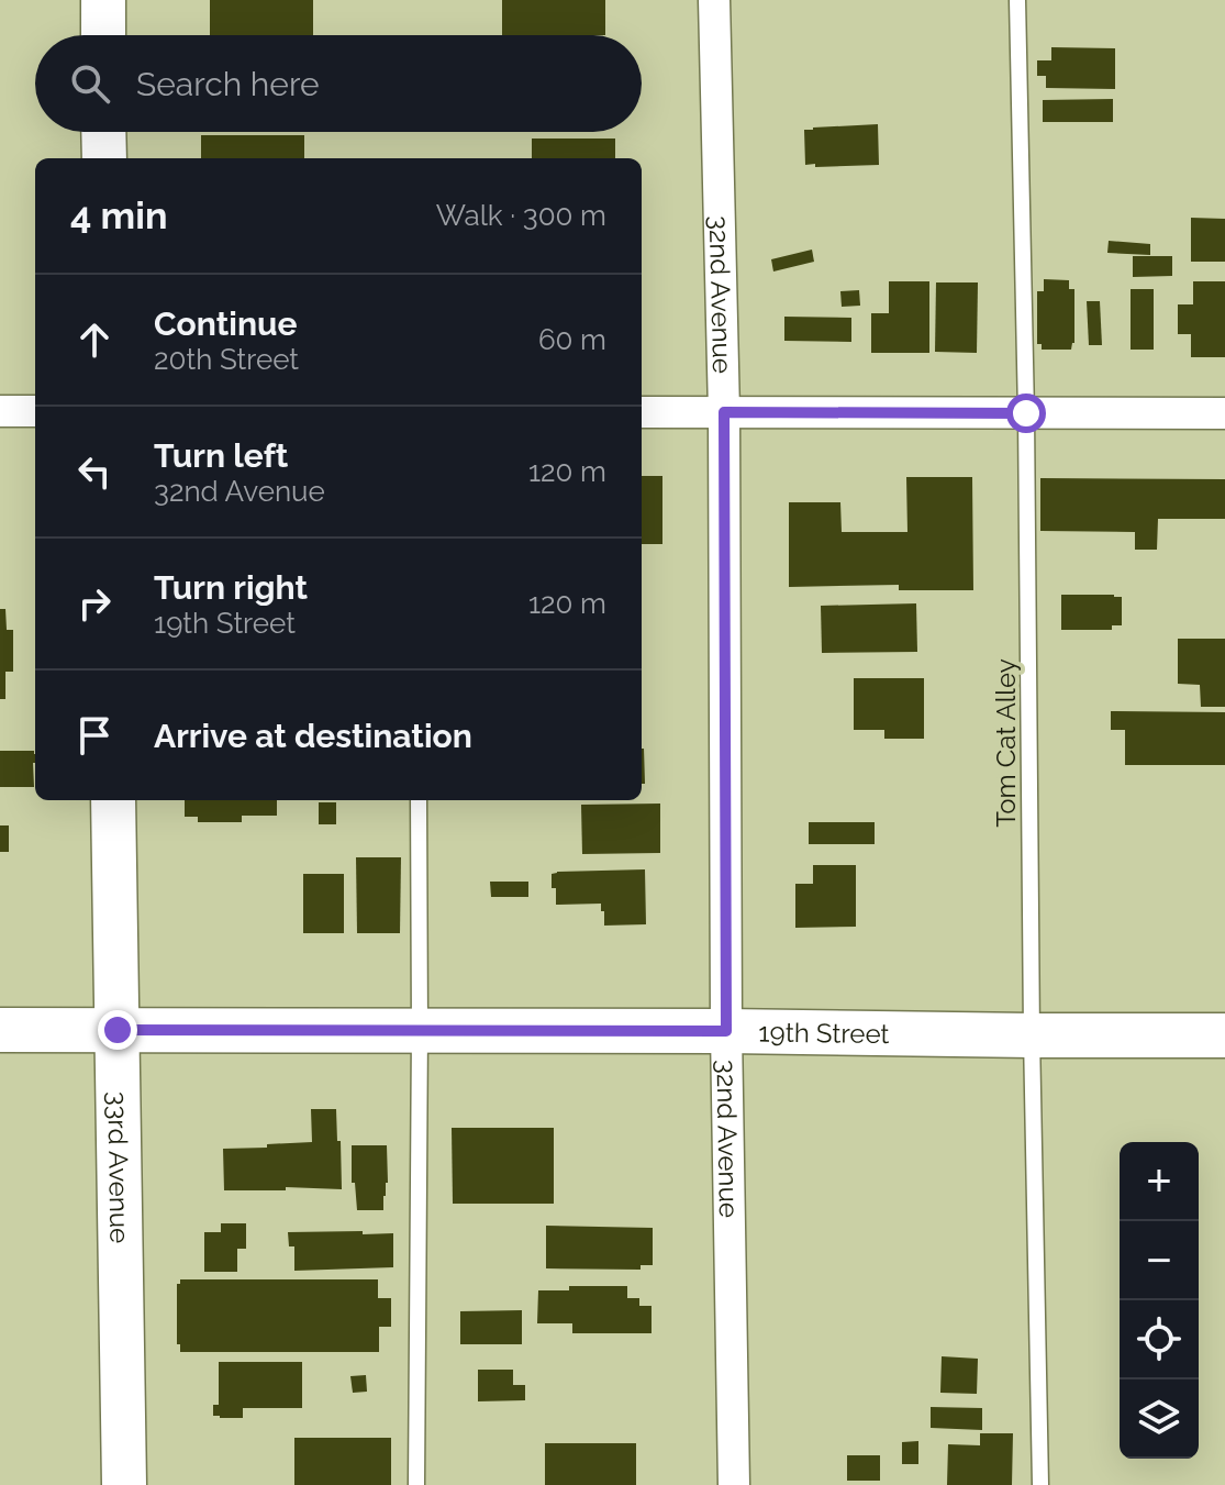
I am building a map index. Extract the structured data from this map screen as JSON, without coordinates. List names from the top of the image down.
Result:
{
  "streets": {
    "street": ["32nd Avenue", "19th Street", "33rd Avenue"],
    "lane": ["Tom Cat Alley"]
  },
  "crossings": [
    ["32nd Avenue", "19th Street"],
    ["Tom Cat Alley", "19th Street"],
    ["19th Street", "33rd Avenue"]
  ],
  "page": {
    "search": "Search here",
    "heading": ["4 min", "Walk · 300 m"],
    "list": [
      ["Continue", "20th Street", "60 m"],
      ["Turn left", "32nd Avenue", "120 m"],
      ["Turn right", "19th Street", "120 m"],
      "Arrive at destination"
    ],
    "map_buttons": ["+", "−"]
  }
}
